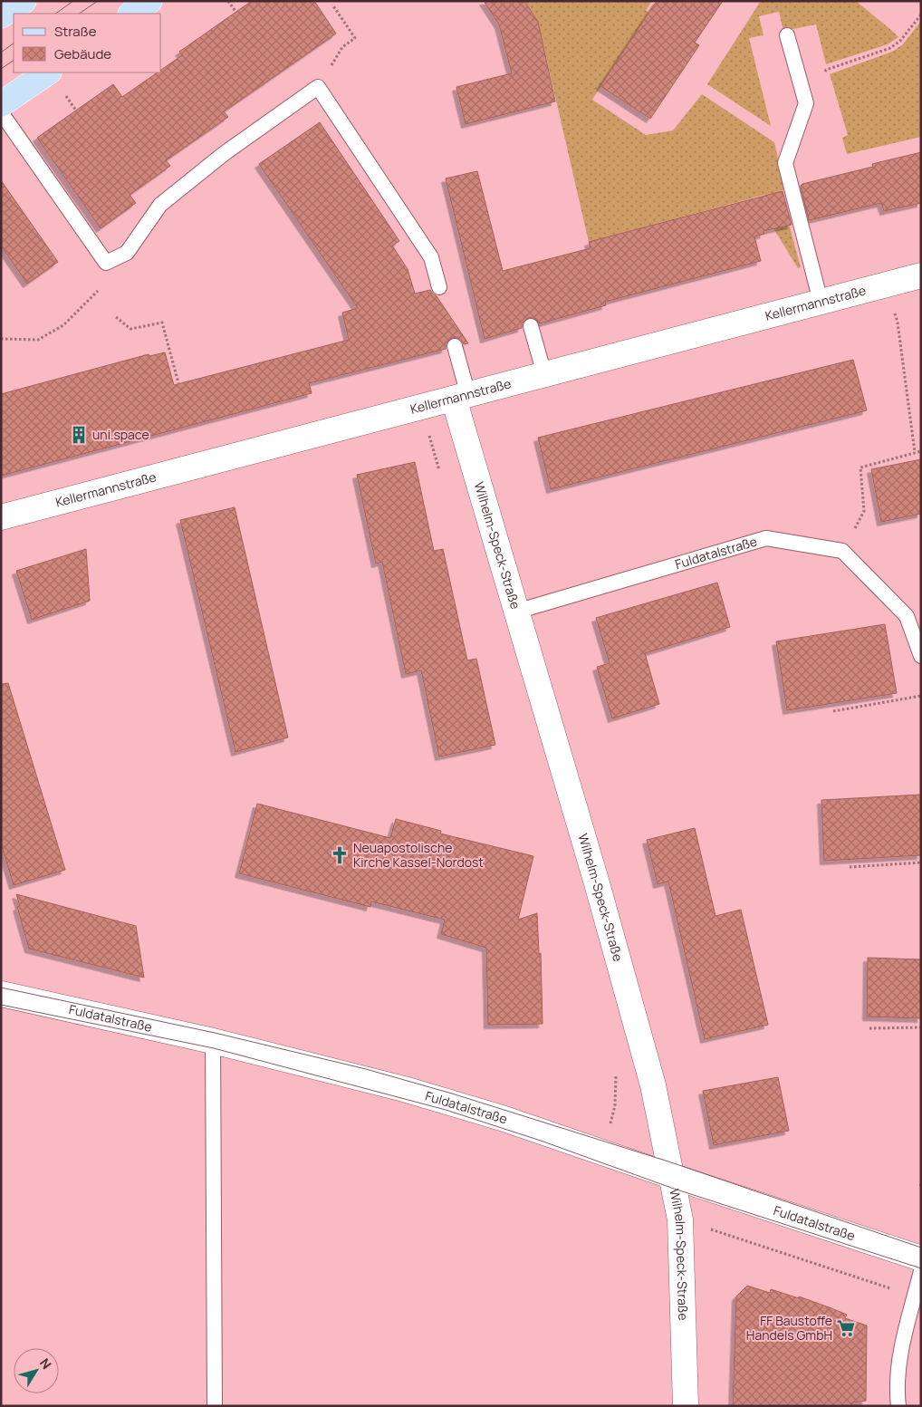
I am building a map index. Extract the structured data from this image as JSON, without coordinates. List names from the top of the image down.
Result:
{
  "streets": {
    "street": ["Kellermannstraße", "Wilhelm-Speck-Straße", "Fuldatalstraße"]
  },
  "crossings": [
    ["Kellermannstraße", "Wilhelm-Speck-Straße"],
    ["Wilhelm-Speck-Straße", "Fuldatalstraße"]
  ],
  "places": {
    "building": ["uni.space"],
    "church": ["Neuapostolische Kirche Kassel-Nordost"],
    "supermarket": ["FF Baustoffe Handels GmbH"]
  },
  "legend": ["Straße", "Gebäude"],
  "north": "top right"
}
